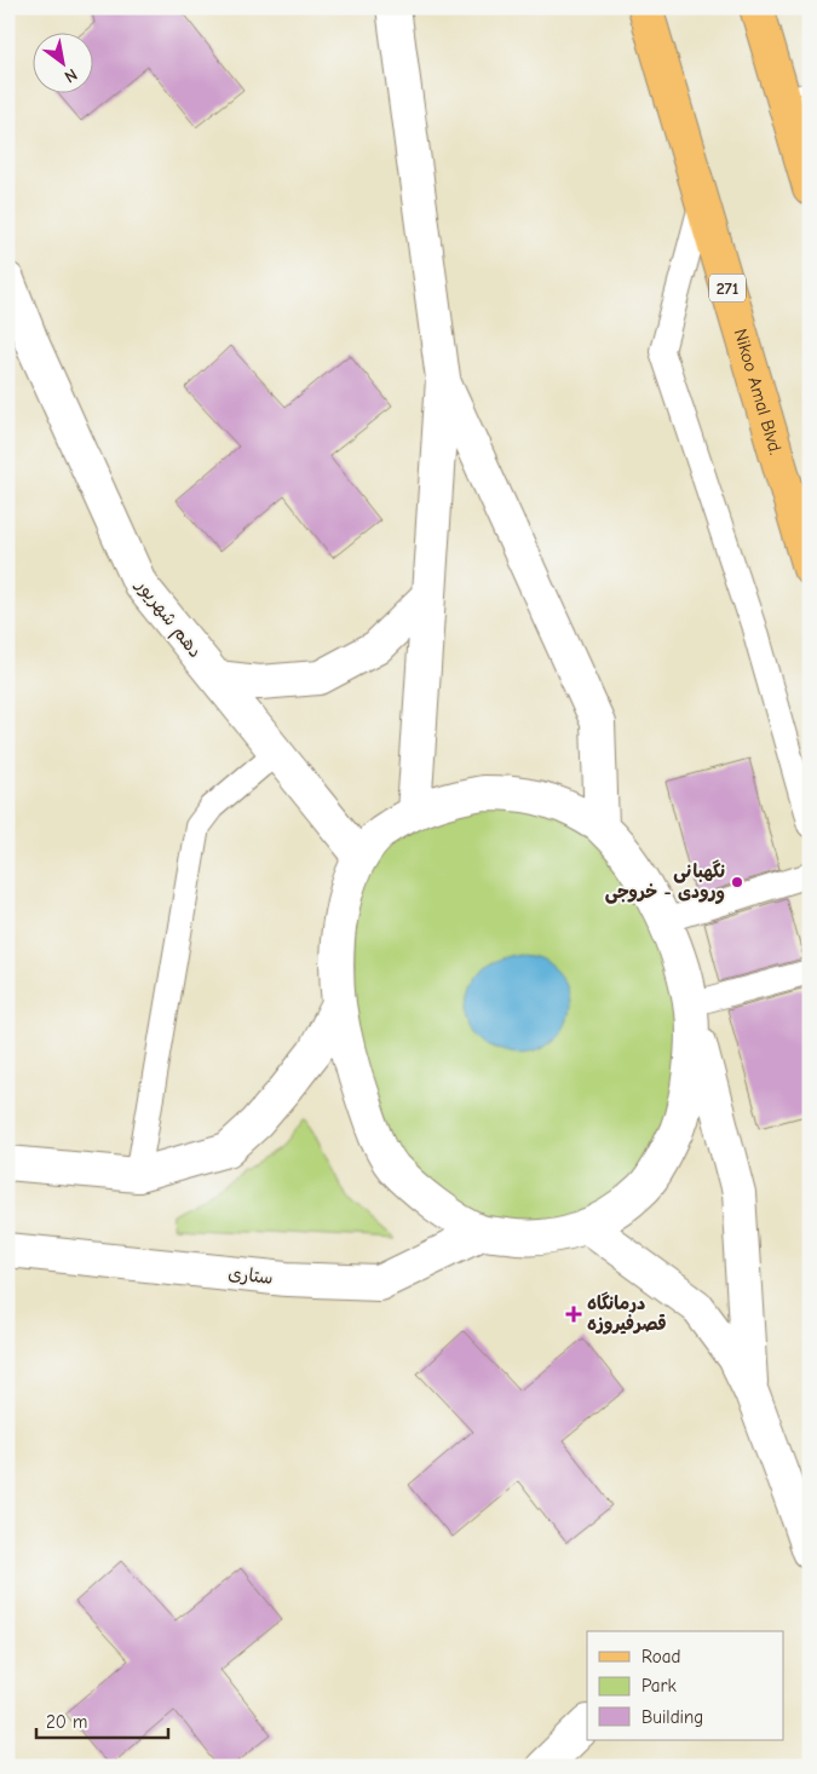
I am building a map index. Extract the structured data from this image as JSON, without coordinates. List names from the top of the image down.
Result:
{
  "streets": {
    "main road": ["271", "Nikoo Amal Blvd."],
    "street": ["دهم شهریور", "ستاری"]
  },
  "places": {
    "other": ["نگهبانی ورودی - خروجی"],
    "health": ["درمانگاه قصرفیروزه"]
  },
  "legend": ["Road", "Park", "Building"],
  "scale_bar": "20 m",
  "north": "bottom right"
}
